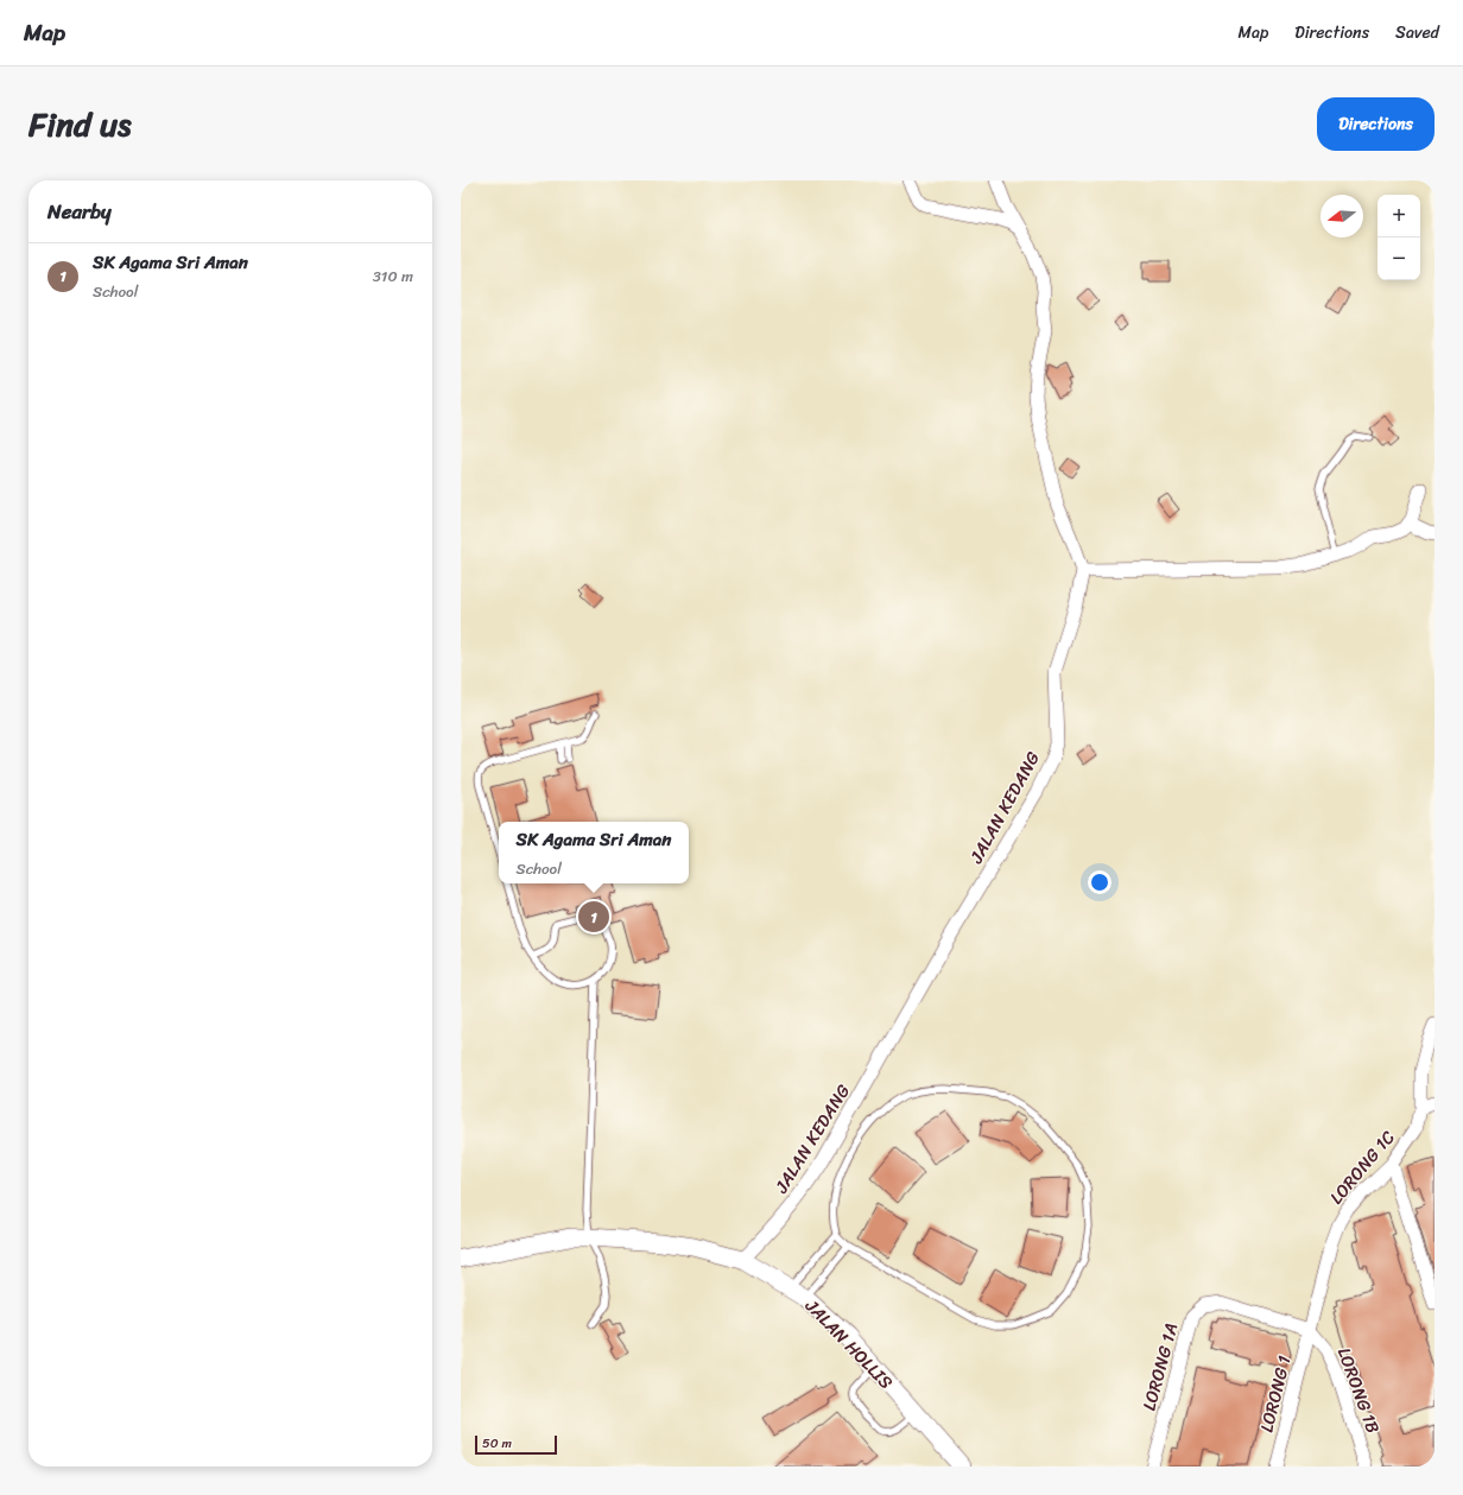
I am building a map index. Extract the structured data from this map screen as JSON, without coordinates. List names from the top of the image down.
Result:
{
  "streets": {
    "main road": ["JALAN HOLLIS"],
    "street": [
      "JALAN KEDANG",
      "LORONG 1C",
      "LORONG 1A",
      "LORONG 1B",
      "LORONG 1"
    ]
  },
  "crossings": [
    ["JALAN KEDANG", "JALAN HOLLIS"],
    ["LORONG 1C", "LORONG 1A"],
    ["LORONG 1C", "LORONG 1B"],
    ["LORONG 1C", "LORONG 1"],
    ["LORONG 1A", "LORONG 1B"],
    ["LORONG 1A", "LORONG 1"],
    ["LORONG 1B", "LORONG 1"]
  ],
  "scale_bar": "50 m",
  "north": "left",
  "page": {
    "header": "Map",
    "nav": ["Map", "Directions", "Saved"],
    "title": "Find us",
    "buttons": "Directions",
    "heading": "Nearby",
    "map_buttons": ["+", "−"],
    "list": [
      {
        "mark": "1",
        "name": "SK Agama Sri Aman",
        "note": "School",
        "value": "310 m"
      }
    ],
    "popup": ["SK Agama Sri Aman", "School"],
    "pins": "1",
    "scale": "50 m"
  }
}
